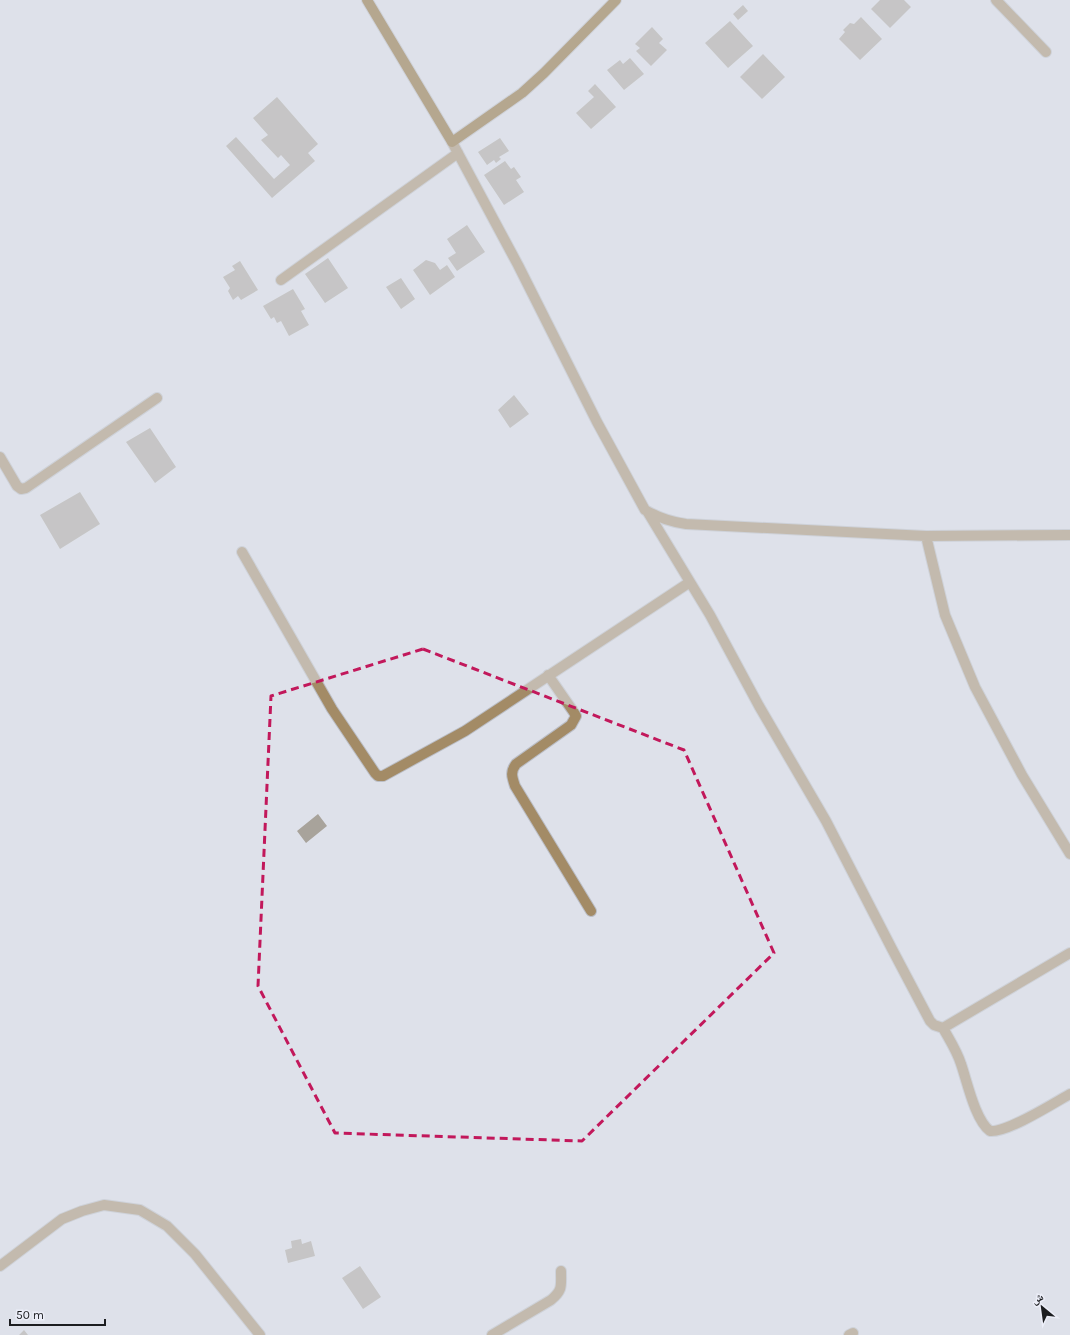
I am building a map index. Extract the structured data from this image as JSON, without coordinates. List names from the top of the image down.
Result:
{
  "scale_bar": "50 m",
  "north": "top left"
}
